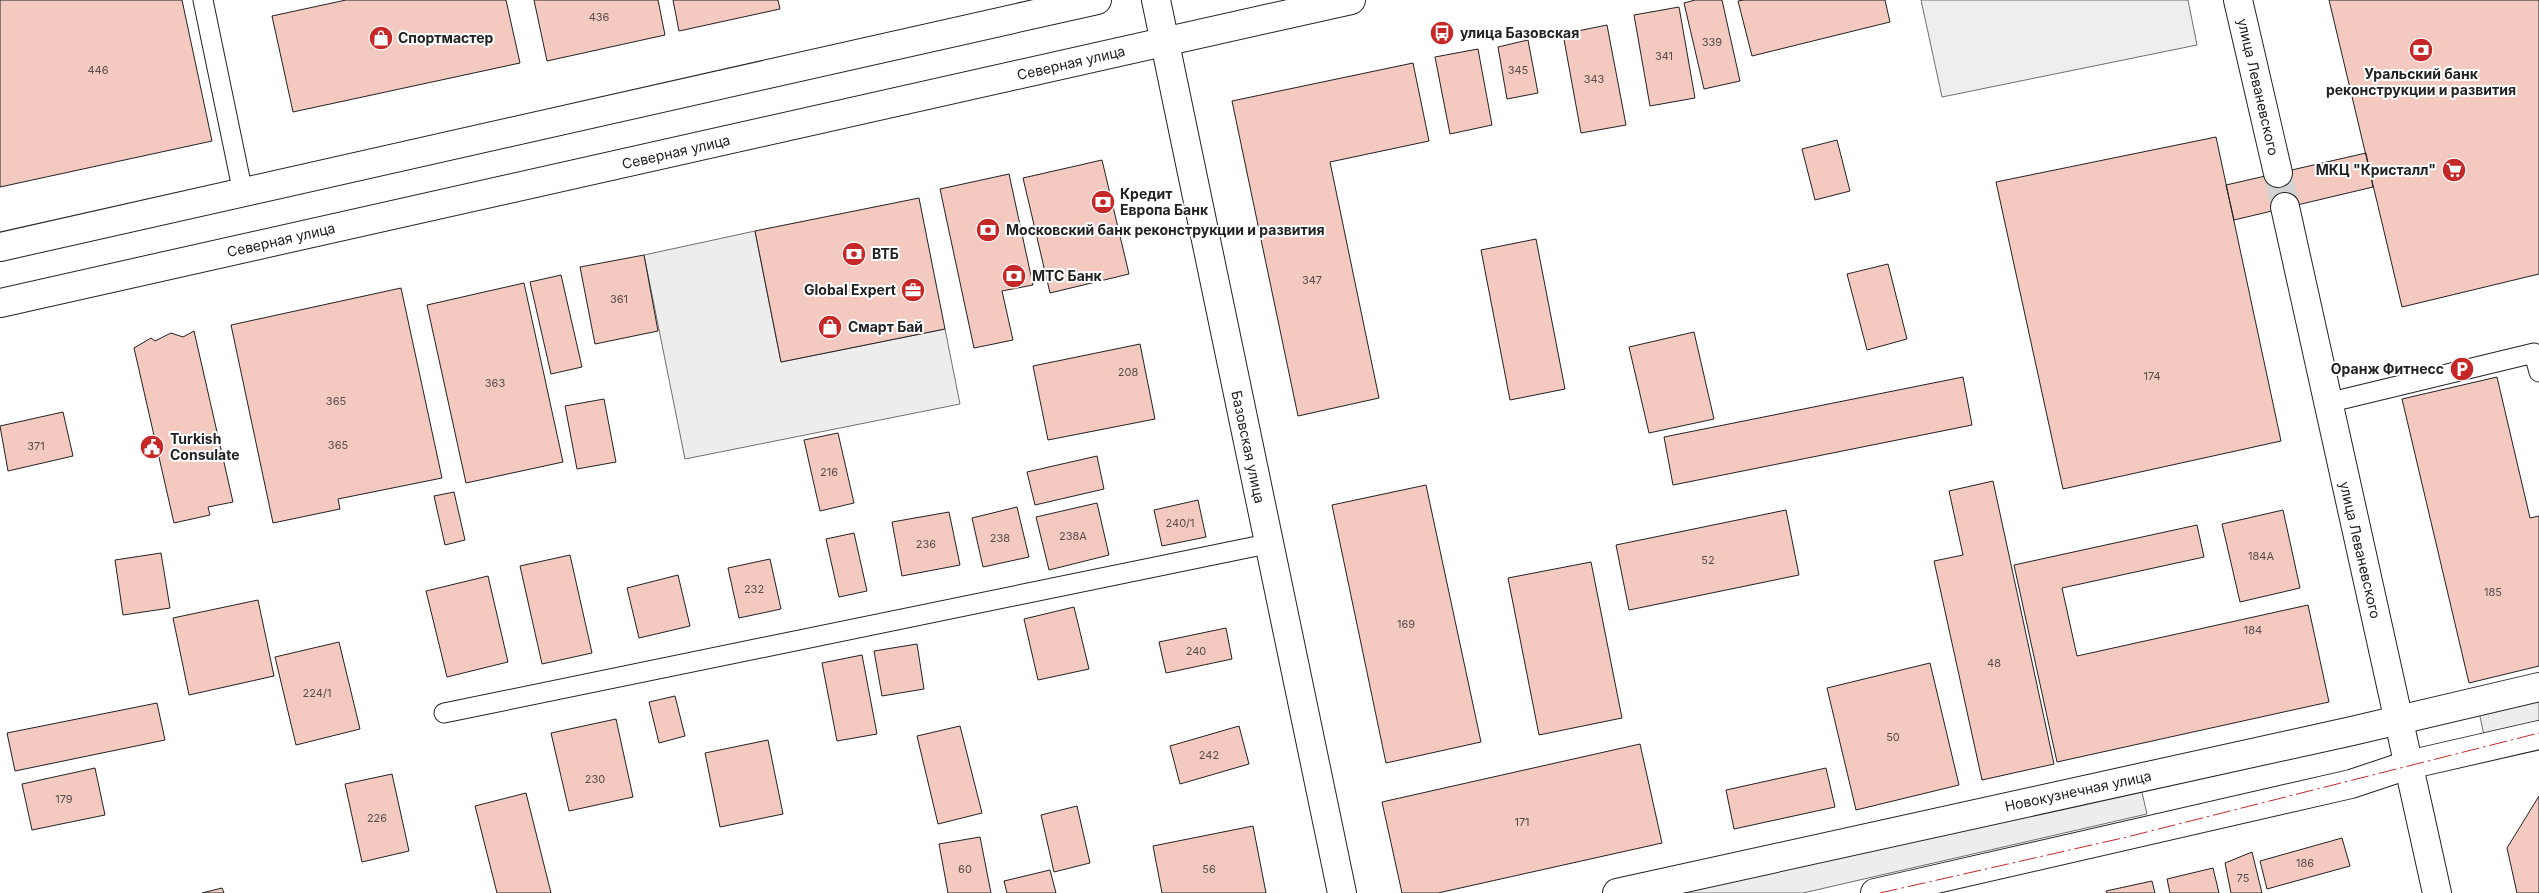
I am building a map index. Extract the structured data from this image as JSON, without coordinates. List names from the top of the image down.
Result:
{
  "streets": {
    "street": [
      "Северная улица",
      "улица Леваневского",
      "Базовская улица",
      "Новокузнечная улица"
    ]
  },
  "crossings": [
    ["Северная улица", "Базовская улица"],
    ["улица Леваневского", "Новокузнечная улица"]
  ],
  "places": {
    "bus stop": ["улица Базовская"],
    "shop": ["Спортмастер", "Смарт Бай"],
    "bank": [
      "Уральский банк реконструкции и развития",
      "Кредит Европа Банк",
      "Московский банк реконструкции и развития",
      "ВТБ",
      "МТС Банк"
    ],
    "supermarket": ["МКЦ \"Кристалл\""],
    "office": ["Global Expert"],
    "parking": ["Оранж Фитнесс"],
    "public building": ["Turkish Consulate"]
  },
  "house_numbers": [
    "436",
    "339",
    "341",
    "446",
    "345",
    "343",
    "347",
    "361",
    "208",
    "174",
    "363",
    "365",
    "365",
    "371",
    "216",
    "240/1",
    "238А",
    "238",
    "236",
    "184А",
    "52",
    "232",
    "185",
    "169",
    "184",
    "240",
    "48",
    "224/1",
    "50",
    "242",
    "230",
    "179",
    "226",
    "171",
    "186",
    "60",
    "56",
    "75"
  ]
}
